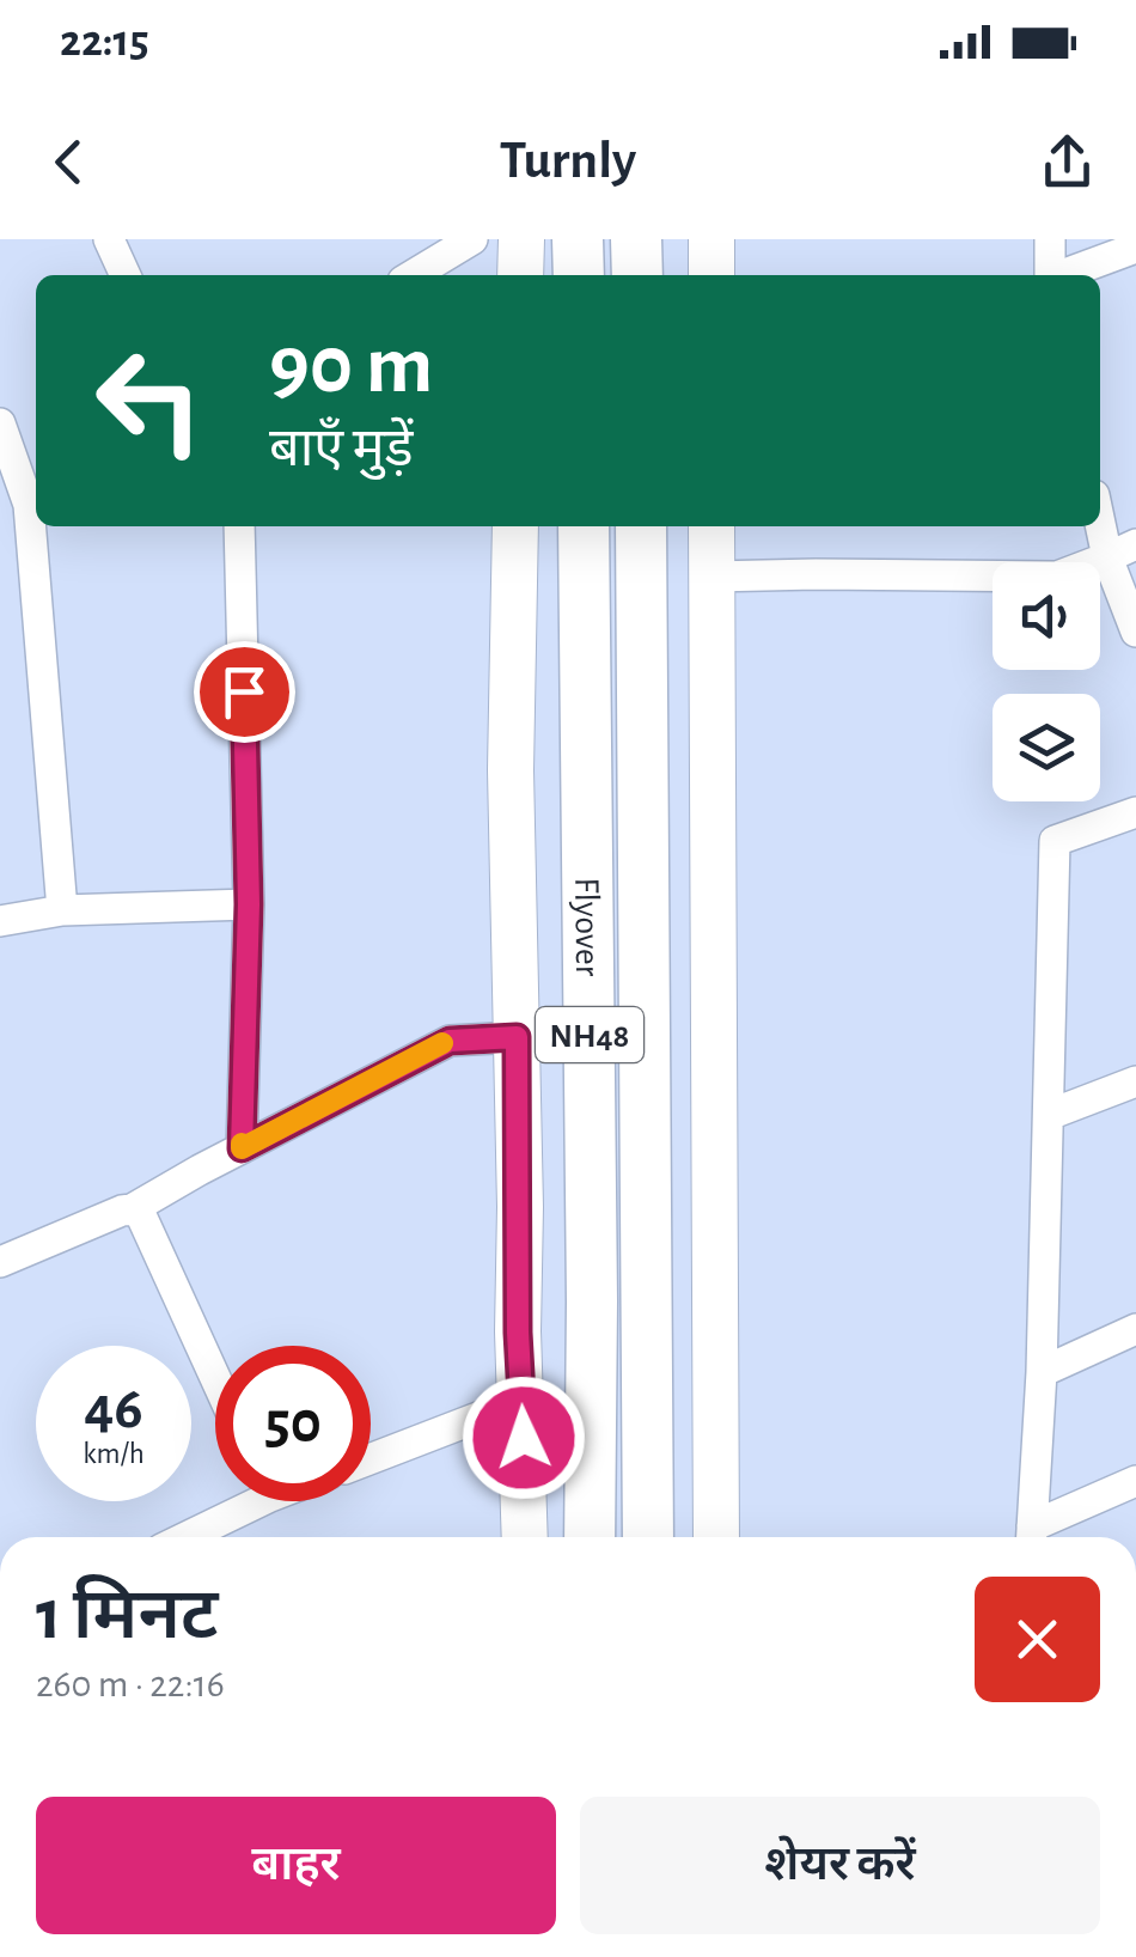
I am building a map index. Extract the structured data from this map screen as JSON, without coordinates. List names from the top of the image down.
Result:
{
  "streets": {
    "highway": ["Flyover", "NH48"]
  },
  "page": {
    "status": "22:15",
    "header": "Turnly",
    "turn": ["90 m", "बाएँ मुड़ें"],
    "speed": "46 km/h",
    "limit": "50",
    "heading": ["1 मिनट", "260 m · 22:16"],
    "buttons": ["बाहर", "शेयर करें"]
  }
}
